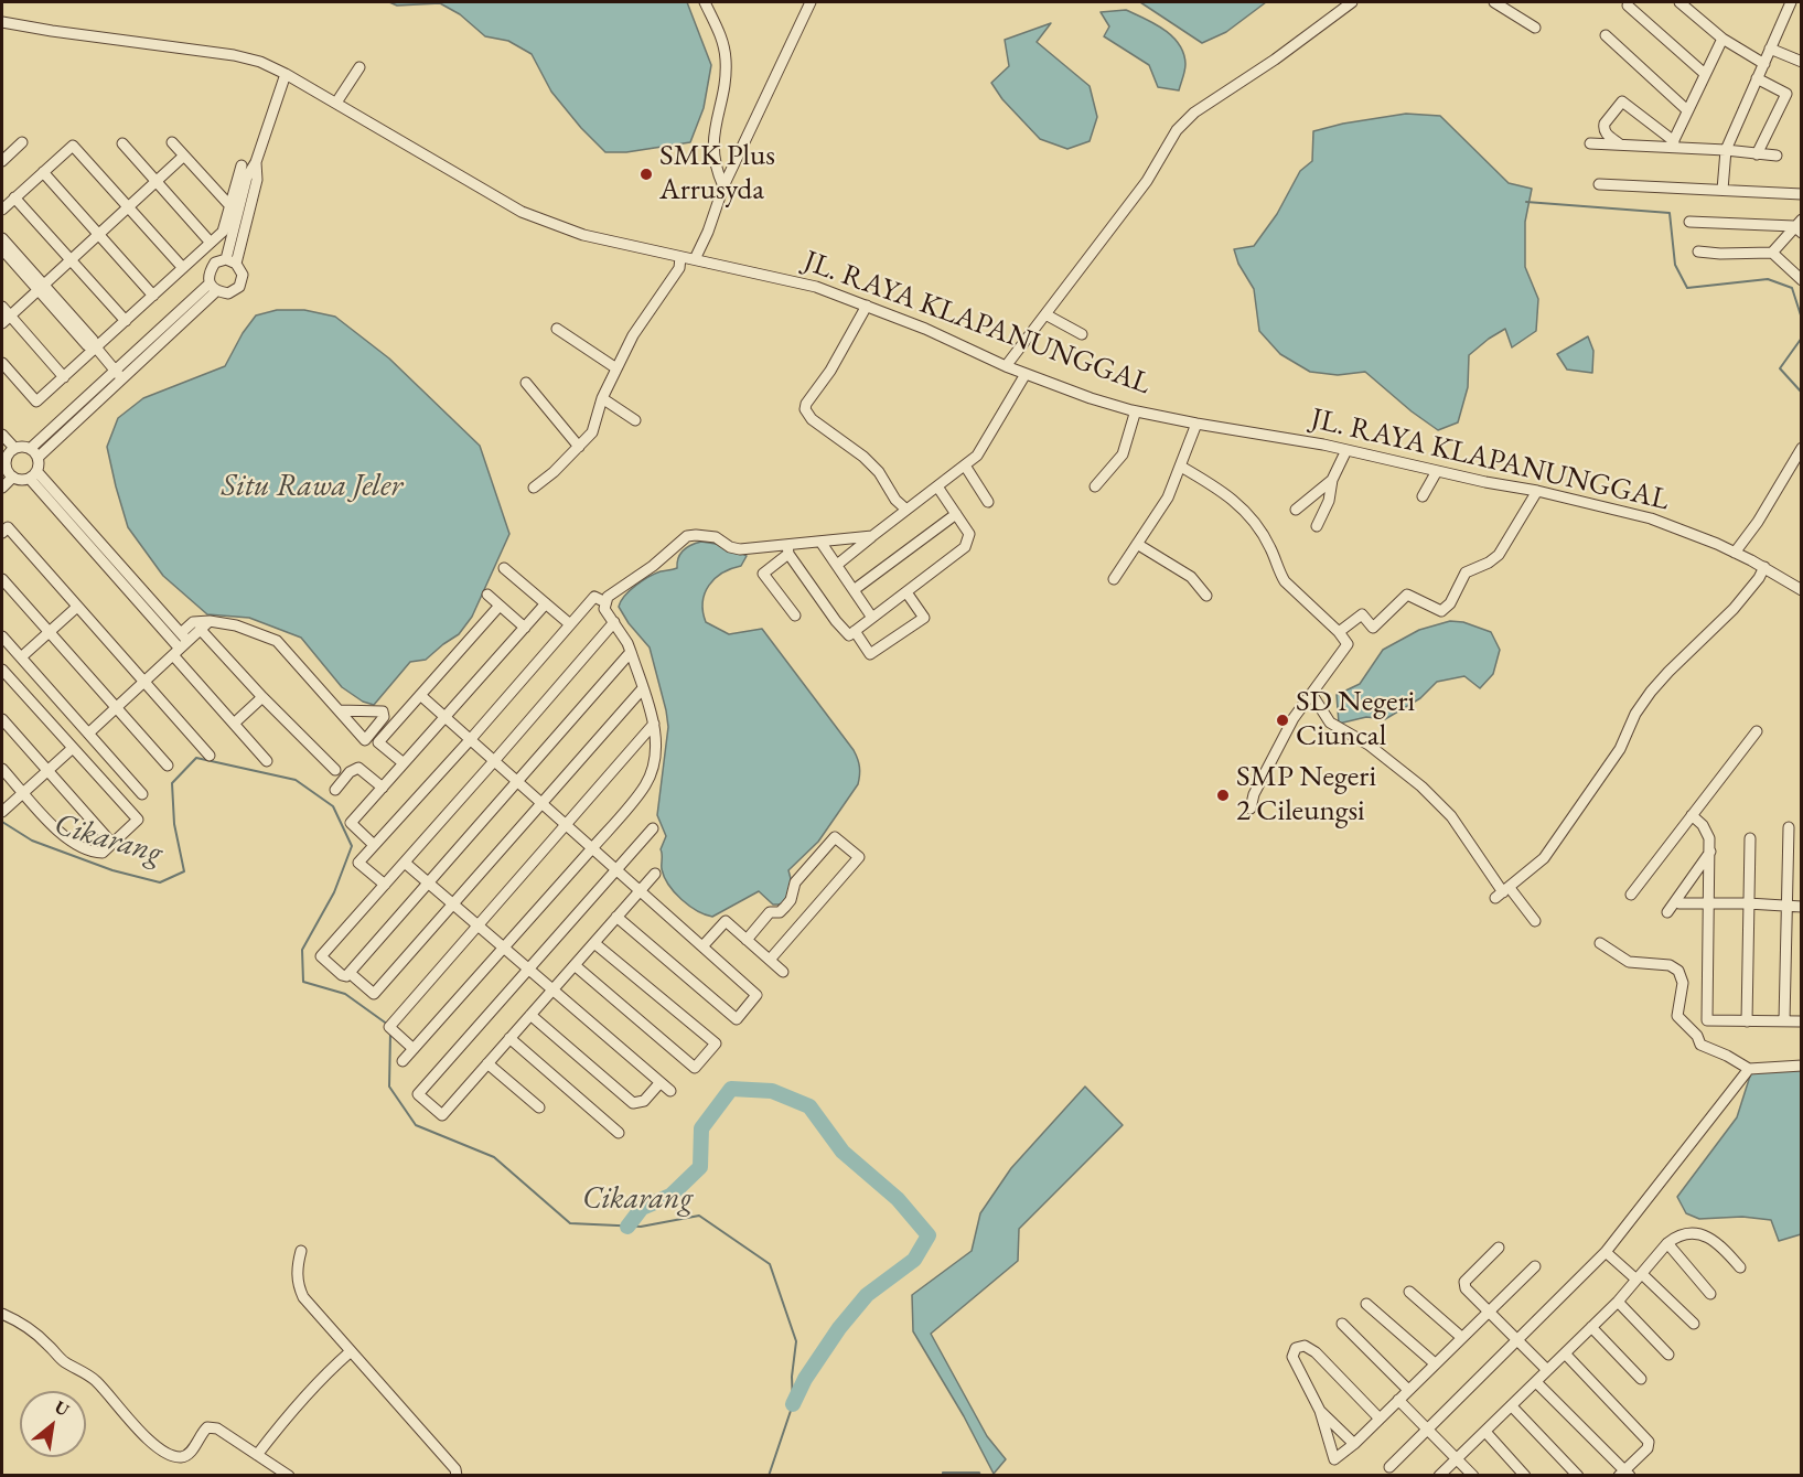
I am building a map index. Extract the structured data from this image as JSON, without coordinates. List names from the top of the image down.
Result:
{
  "streets": {
    "street": ["JL. RAYA KLAPANUNGGAL"]
  },
  "water": ["Situ Rawa Jeler", "Cikarang"],
  "places": ["SMK Plus Arrusyda", "SD Negeri Ciuncal", "SMP Negeri 2 Cileungsi"],
  "north": "top right"
}
